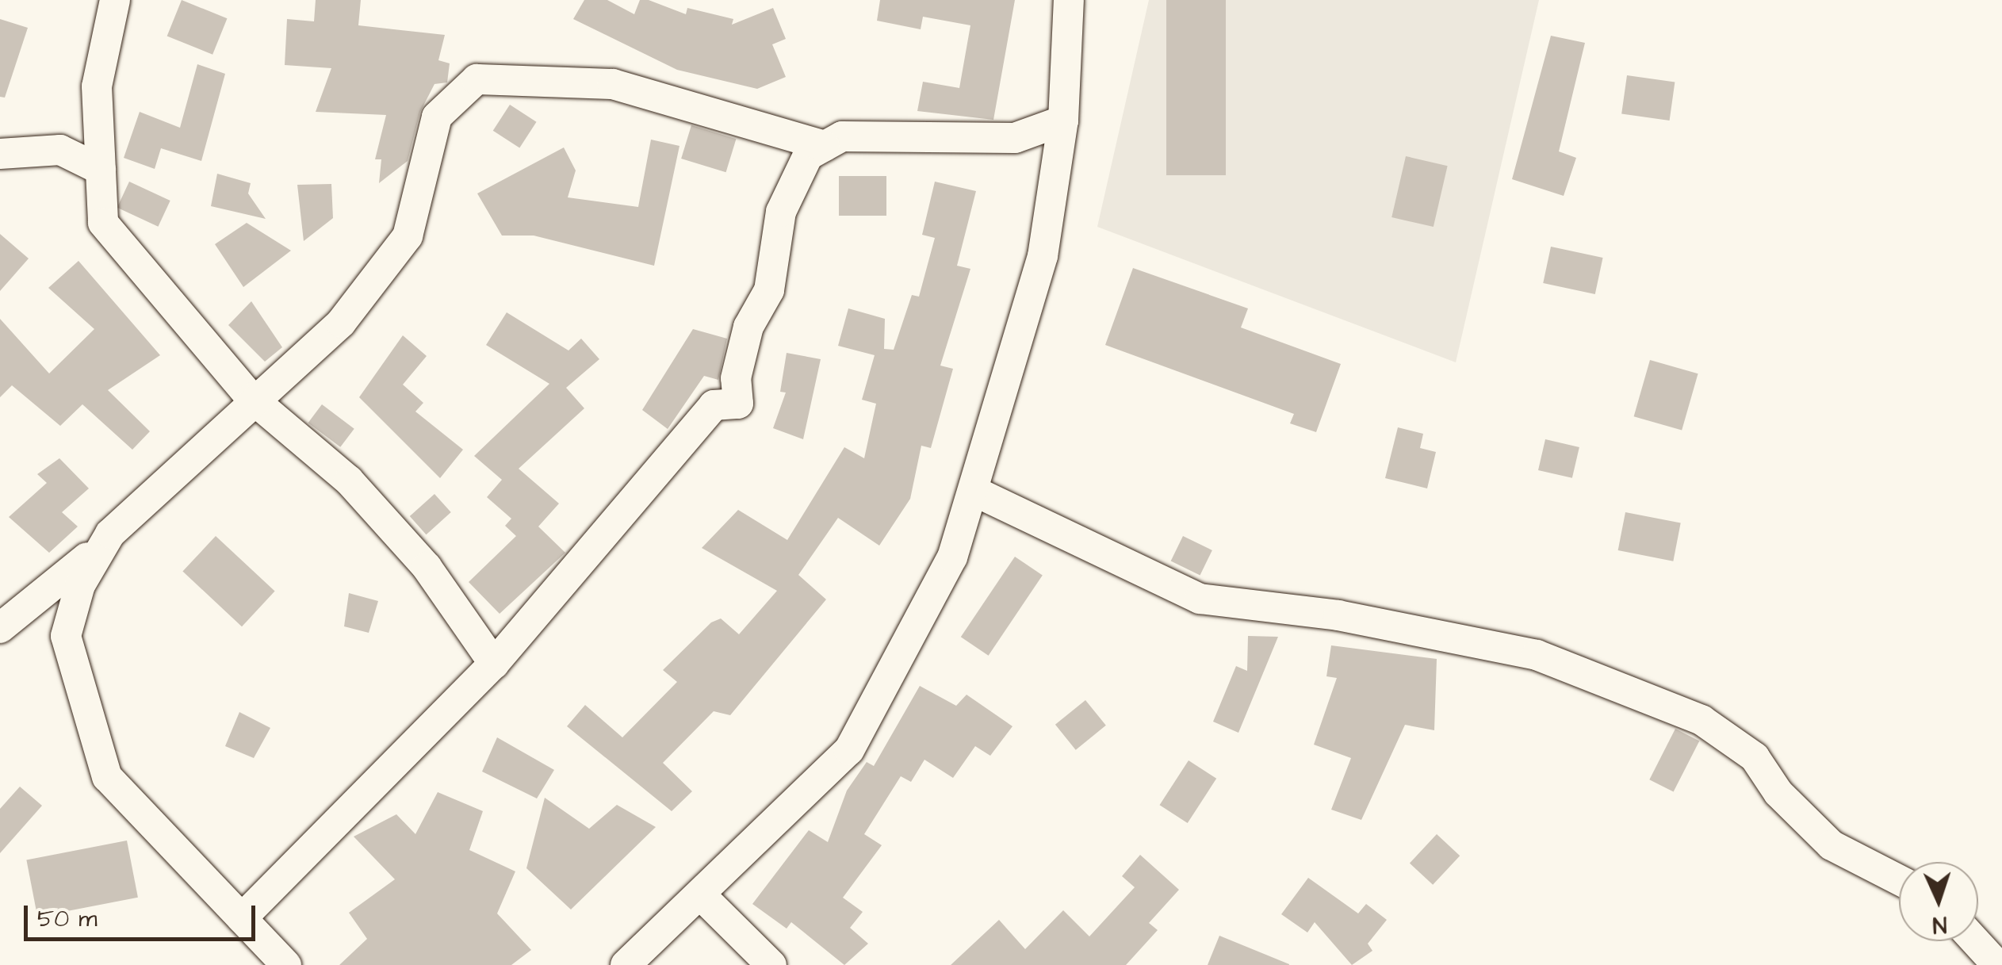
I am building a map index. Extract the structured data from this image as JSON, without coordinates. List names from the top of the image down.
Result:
{
  "scale_bar": "50 m",
  "north": "bottom"
}
